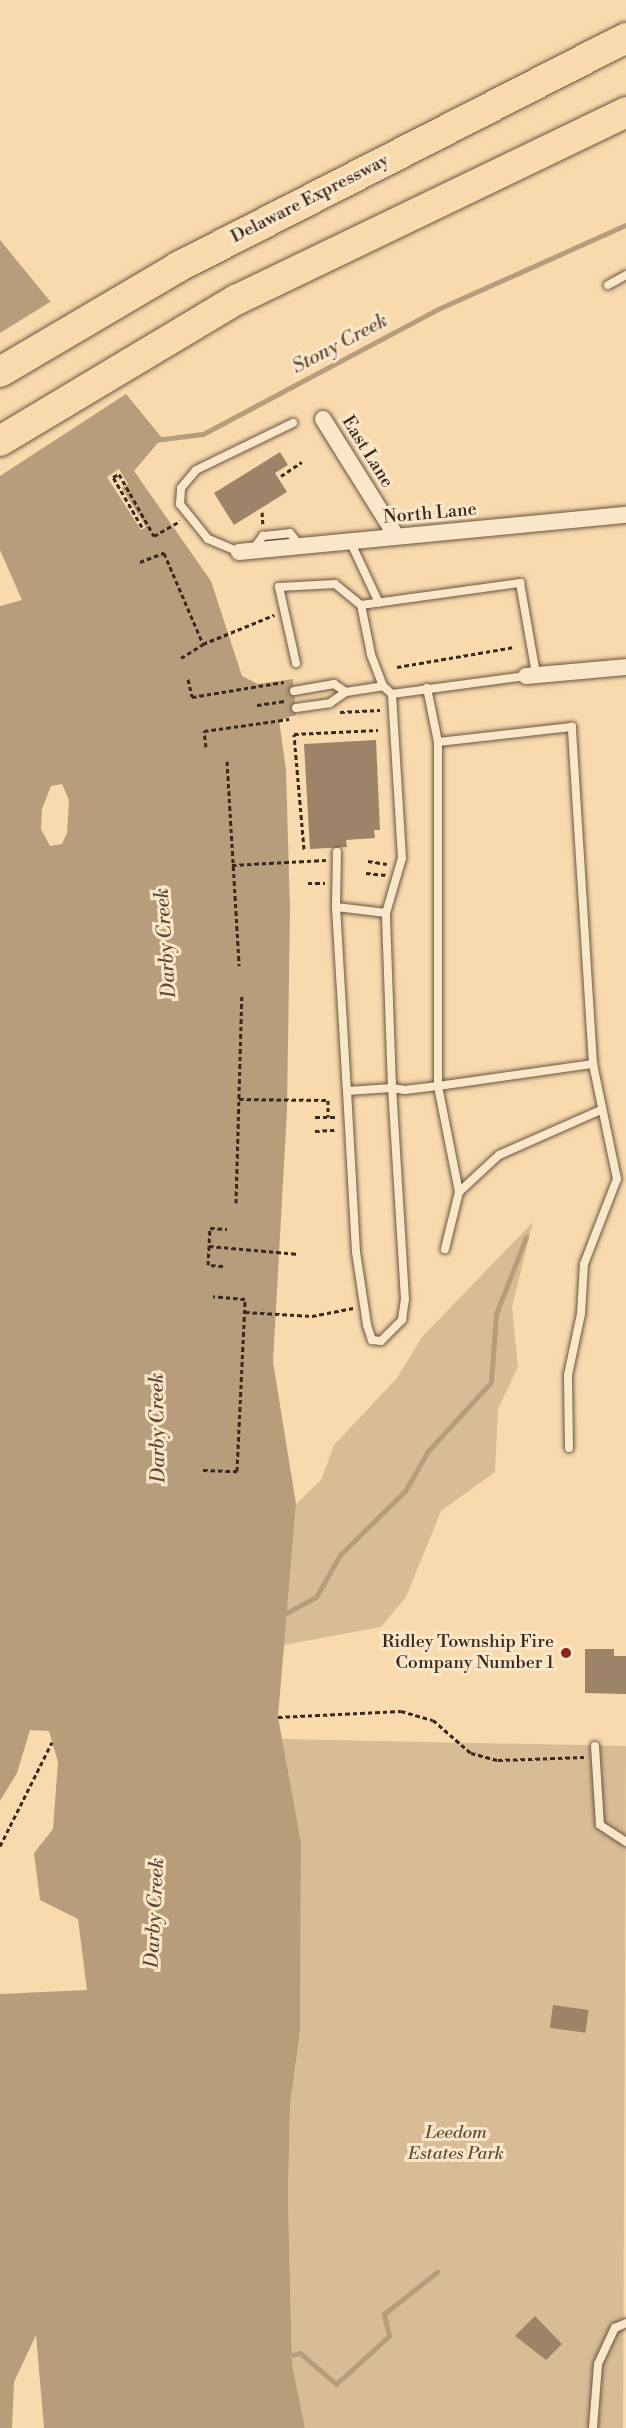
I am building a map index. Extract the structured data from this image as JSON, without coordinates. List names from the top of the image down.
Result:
{
  "streets": {
    "highway": ["Delaware Expressway"],
    "street": ["East Lane", "North Lane"]
  },
  "crossings": [
    ["East Lane", "North Lane"]
  ],
  "water": ["Stony Creek", "Darby Creek"],
  "parks": ["Leedom Estates Park"],
  "places": ["Ridley Township Fire Company Number 1"]
}
